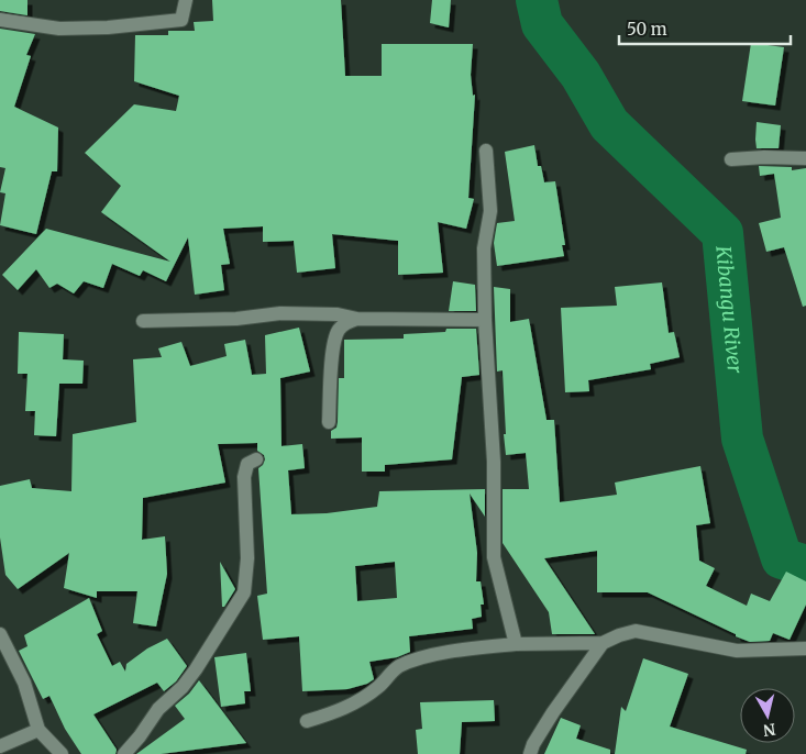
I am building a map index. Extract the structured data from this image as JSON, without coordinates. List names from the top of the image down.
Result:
{
  "water": ["Kibangu River"],
  "scale_bar": "50 m",
  "north": "bottom"
}
